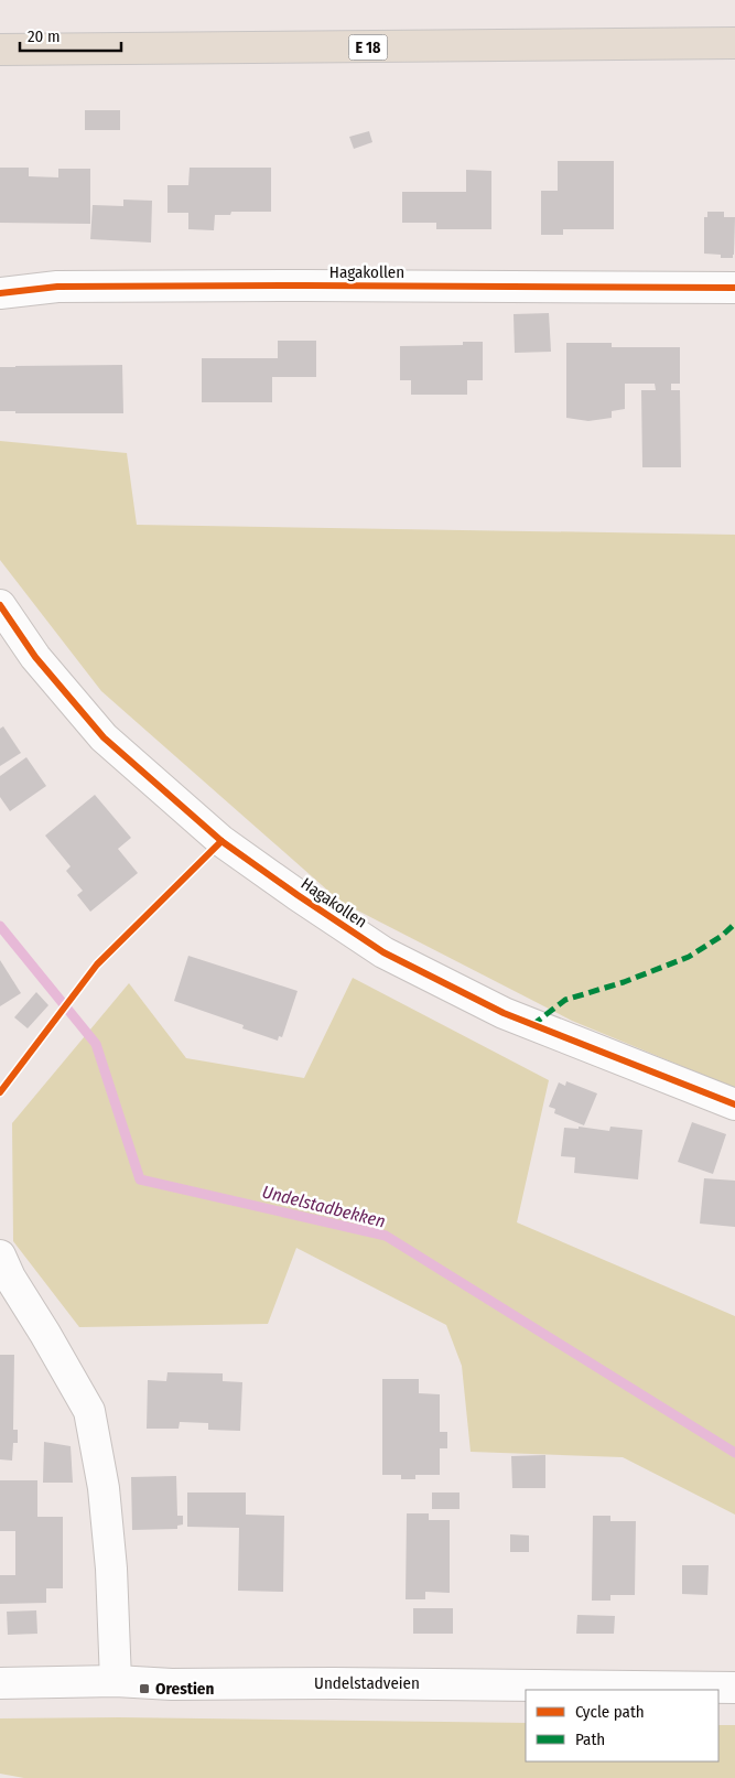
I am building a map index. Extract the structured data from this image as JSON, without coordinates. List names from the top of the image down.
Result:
{
  "streets": {
    "highway": ["E 18"],
    "street": ["Hagakollen", "Undelstadveien"]
  },
  "water": ["Undelstadbekken"],
  "places": {
    "transit": ["Orestien"]
  },
  "legend": ["Cycle path", "Path"],
  "scale_bar": "20 m"
}
